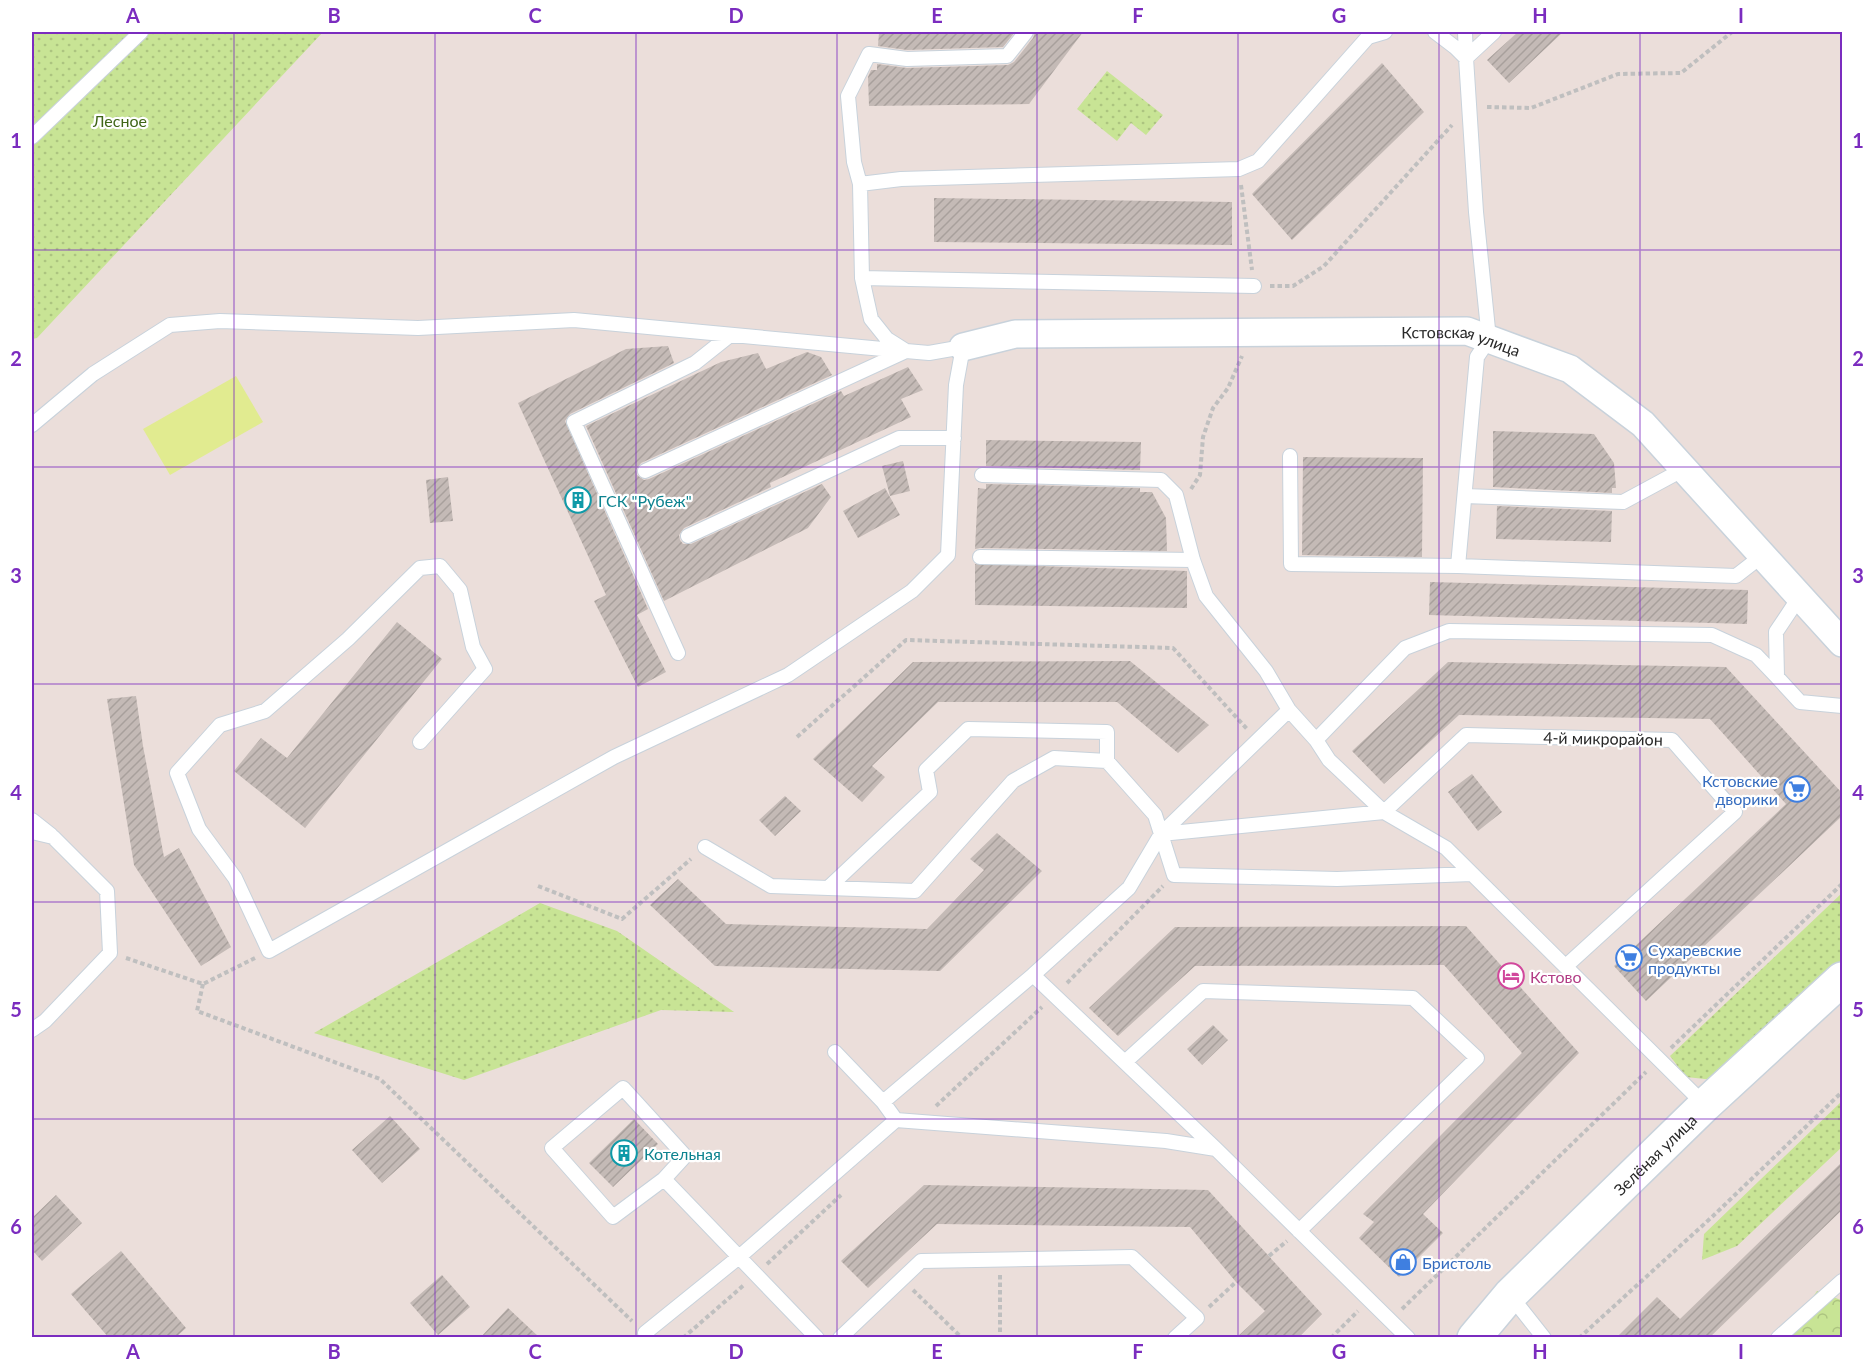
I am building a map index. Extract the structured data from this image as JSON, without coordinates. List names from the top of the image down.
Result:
{
  "streets": {
    "main road": ["Зелёная улица"],
    "street": ["Кстовская улица"],
    "lane": ["4-й микрорайон"]
  },
  "parks": ["Лесное"],
  "places": {
    "building": ["ГСК \"Рубеж\"", "Котельная"],
    "supermarket": ["Кстовские дворики", "Сухаревские продукты"],
    "hotel": ["Кстово"],
    "shop": ["Бристоль"]
  },
  "grid": {
    "columns": [
      "A",
      "B",
      "C",
      "D",
      "E",
      "F",
      "G",
      "H",
      "I"
    ],
    "rows": [
      "1",
      "2",
      "3",
      "4",
      "5",
      "6"
    ]
  }
}
